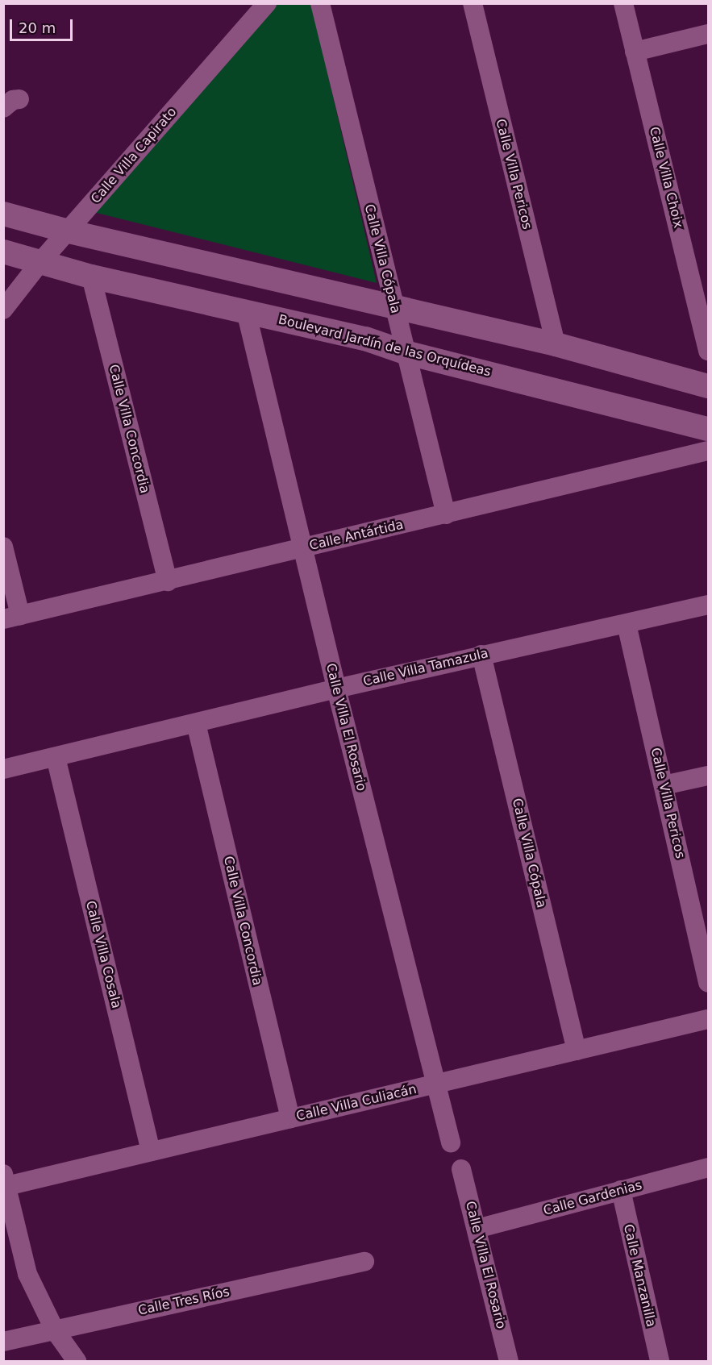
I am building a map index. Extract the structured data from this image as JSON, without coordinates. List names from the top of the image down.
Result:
{
  "streets": {
    "street": [
      "Calle Villa Capirato",
      "Calle Villa Pericos",
      "Calle Villa Choix",
      "Calle Villa Cópala",
      "Boulevard Jardín de las Orquídeas",
      "Calle Villa Concordia",
      "Calle Antártida",
      "Calle Villa Tamazula",
      "Calle Villa El Rosario",
      "Calle Villa Cosala",
      "Calle Villa Culiacán",
      "Calle Gardenias",
      "Calle Manzanilla",
      "Calle Tres Ríos"
    ]
  },
  "crossings": [
    ["Calle Villa Capirato", "Boulevard Jardín de las Orquídeas"],
    ["Calle Villa Pericos", "Calle Villa Tamazula"],
    ["Calle Villa Cópala", "Boulevard Jardín de las Orquídeas"],
    ["Calle Villa Cópala", "Calle Antártida"],
    ["Calle Villa Cópala", "Calle Villa Tamazula"],
    ["Calle Villa Cópala", "Calle Villa Culiacán"],
    ["Boulevard Jardín de las Orquídeas", "Calle Villa Concordia"],
    ["Boulevard Jardín de las Orquídeas", "Calle Villa El Rosario"],
    ["Calle Villa Concordia", "Calle Antártida"],
    ["Calle Villa Concordia", "Calle Villa Tamazula"],
    ["Calle Villa Concordia", "Calle Villa Culiacán"],
    ["Calle Antártida", "Calle Villa El Rosario"],
    ["Calle Villa Tamazula", "Calle Villa El Rosario"],
    ["Calle Villa Tamazula", "Calle Villa Cosala"],
    ["Calle Villa El Rosario", "Calle Villa Culiacán"],
    ["Calle Villa El Rosario", "Calle Gardenias"],
    ["Calle Villa Cosala", "Calle Villa Culiacán"],
    ["Calle Gardenias", "Calle Manzanilla"]
  ],
  "scale_bar": "20 m"
}
